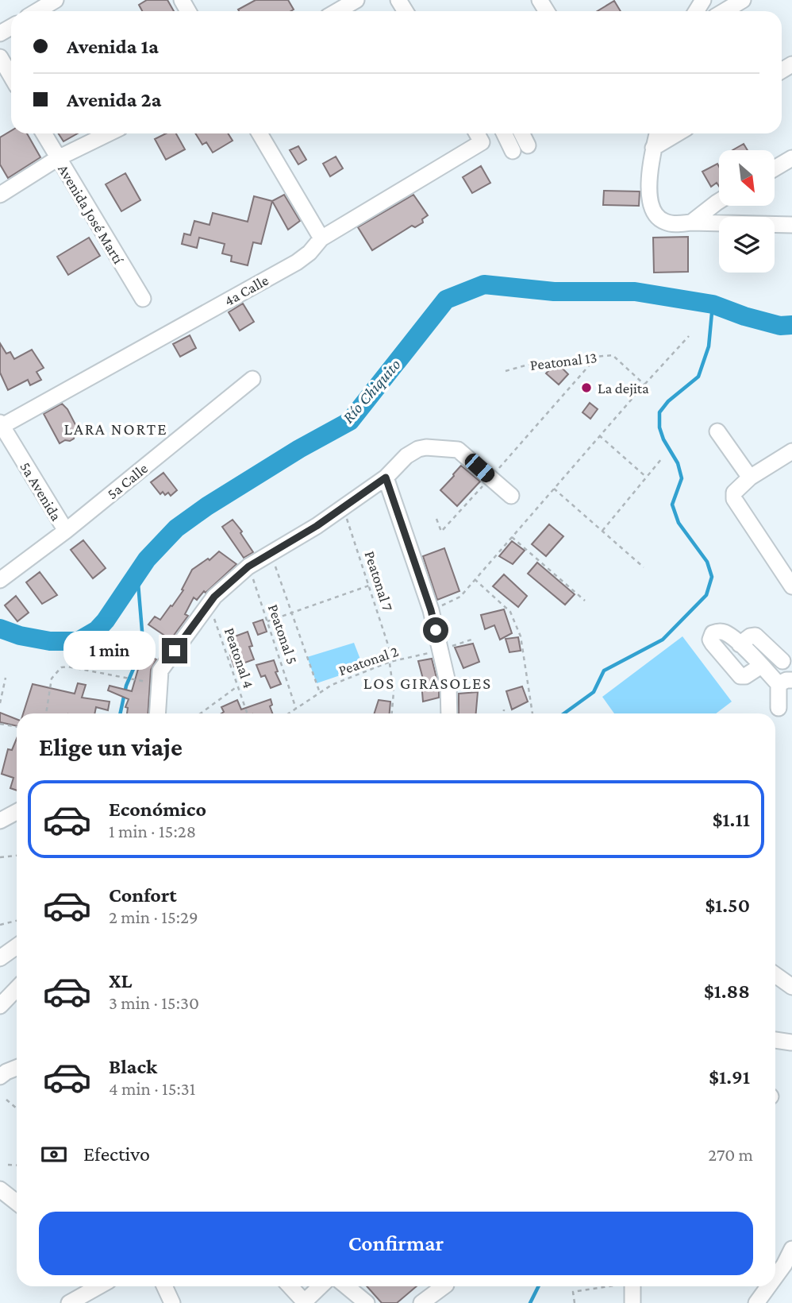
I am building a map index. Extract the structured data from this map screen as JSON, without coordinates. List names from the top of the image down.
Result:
{
  "streets": {
    "street": [
      "Avenida José Martí",
      "4a Calle",
      "5a Calle",
      "5a Avenida"
    ],
    "path": [
      "Peatonal 13",
      "Peatonal 7",
      "Peatonal 5",
      "Peatonal 4",
      "Peatonal 2"
    ]
  },
  "crossings": [
    ["4a Calle", "5a Avenida"],
    ["5a Calle", "5a Avenida"],
    ["Peatonal 7", "Peatonal 2"],
    ["Peatonal 5", "Peatonal 2"]
  ],
  "districts": ["LARA NORTE", "LOS GIRASOLES"],
  "water": ["Río Chiquito"],
  "places": ["La dejita"],
  "north": "bottom right",
  "page": {
    "banner": ["Avenida 1a", "Avenida 2a"],
    "bubble": "1 min",
    "heading": "Elige un viaje",
    "list": [
      {
        "name": "Económico",
        "note": "1 min · 15:28",
        "value": "$1.11"
      },
      {
        "name": "Confort",
        "note": "2 min · 15:29",
        "value": "$1.50"
      },
      {
        "name": "XL",
        "note": "3 min · 15:30",
        "value": "$1.88"
      },
      {
        "name": "Black",
        "note": "4 min · 15:31",
        "value": "$1.91"
      }
    ],
    "pay": ["Efectivo", "270 m"],
    "buttons": "Confirmar"
  }
}
